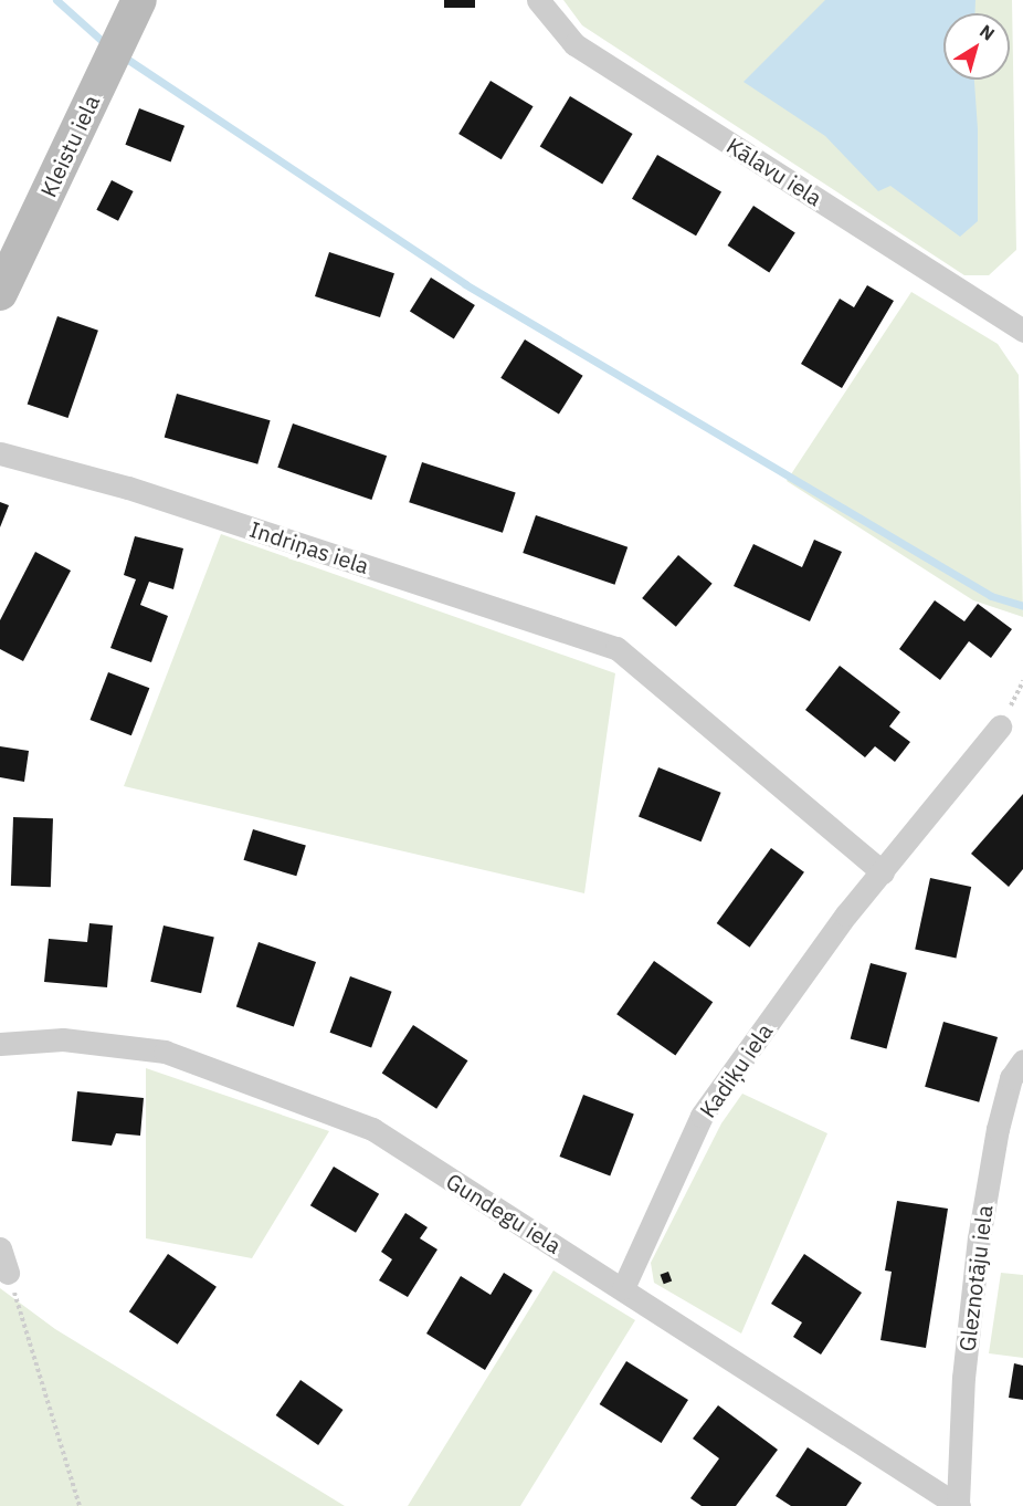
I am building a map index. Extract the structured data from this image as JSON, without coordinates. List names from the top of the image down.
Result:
{
  "streets": {
    "street": [
      "Kleistu iela",
      "Kālavu iela",
      "Indriņas iela",
      "Kadiķu iela",
      "Gundegu iela",
      "Gleznotāju iela"
    ]
  },
  "crossings": [
    ["Indriņas iela", "Kadiķu iela"],
    ["Kadiķu iela", "Gundegu iela"],
    ["Gundegu iela", "Gleznotāju iela"]
  ],
  "north": "top right"
}
